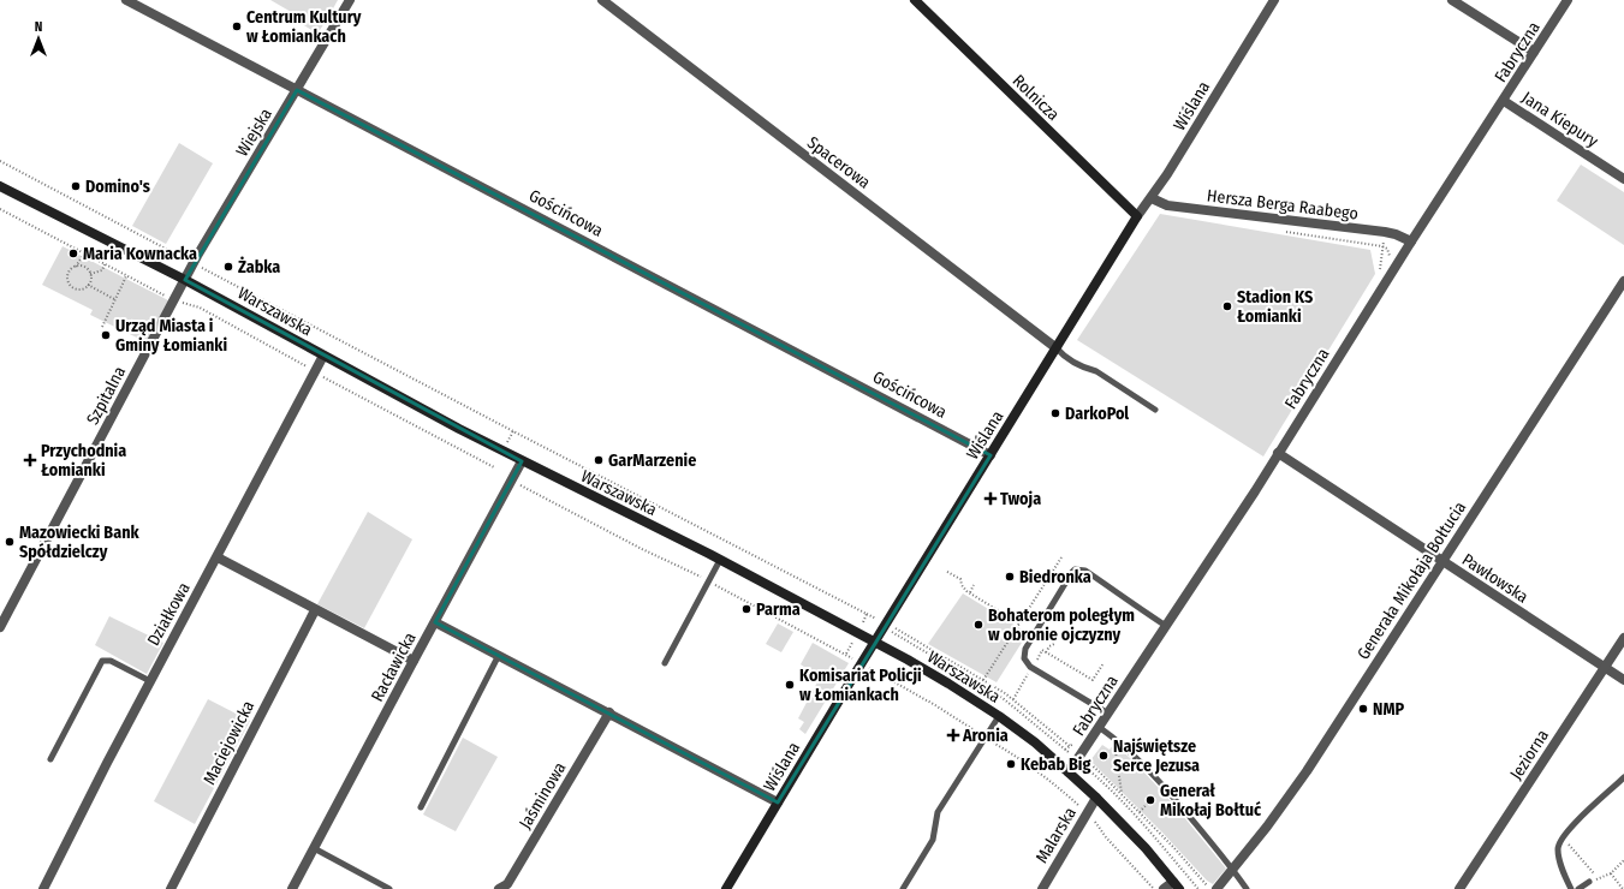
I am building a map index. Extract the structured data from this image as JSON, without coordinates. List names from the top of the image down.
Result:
{
  "streets": {
    "street": [
      "Fabryczna",
      "Rolnicza",
      "Wiślana",
      "Jana Kiepury",
      "Wiejska",
      "Spacerowa",
      "Hersza Berga Raabego",
      "Gościńcowa",
      "Warszawska",
      "Szpitalna",
      "Pawłowska",
      "Generała Mikołaja Bołtucia",
      "Działkowa",
      "Racławicka",
      "Maciejowicka",
      "Jeziorna",
      "Jaśminowa",
      "Malarska"
    ]
  },
  "crossings": [
    ["Fabryczna", "Jana Kiepury"],
    ["Fabryczna", "Hersza Berga Raabego"],
    ["Fabryczna", "Warszawska"],
    ["Fabryczna", "Pawłowska"],
    ["Rolnicza", "Wiślana"],
    ["Wiślana", "Spacerowa"],
    ["Wiślana", "Hersza Berga Raabego"],
    ["Wiślana", "Gościńcowa"],
    ["Wiślana", "Warszawska"],
    ["Wiejska", "Gościńcowa"],
    ["Wiejska", "Warszawska"],
    ["Wiejska", "Szpitalna"],
    ["Warszawska", "Szpitalna"],
    ["Warszawska", "Działkowa"],
    ["Warszawska", "Racławicka"],
    ["Warszawska", "Malarska"],
    ["Pawłowska", "Generała Mikołaja Bołtucia"],
    ["Pawłowska", "Jeziorna"]
  ],
  "places": {
    "other": [
      "Centrum Kultury w Łomiankach",
      "Domino's",
      "Maria Kownacka",
      "Żabka",
      "Stadion KS Łomianki",
      "Urząd Miasta i Gminy Łomianki",
      "DarkoPol",
      "GarMarzenie",
      "Mazowiecki Bank Spółdzielczy",
      "Biedronka",
      "Parma",
      "Bohaterom poległym w obronie ojczyzny",
      "Komisariat Policji w Łomiankach",
      "NMP",
      "Najświętsze Serce Jezusa",
      "Kebab Big",
      "Generał Mikołaj Bołtuć"
    ],
    "health": ["Przychodnia Łomianki", "Twoja", "Aronia"]
  },
  "north": "top"
}
